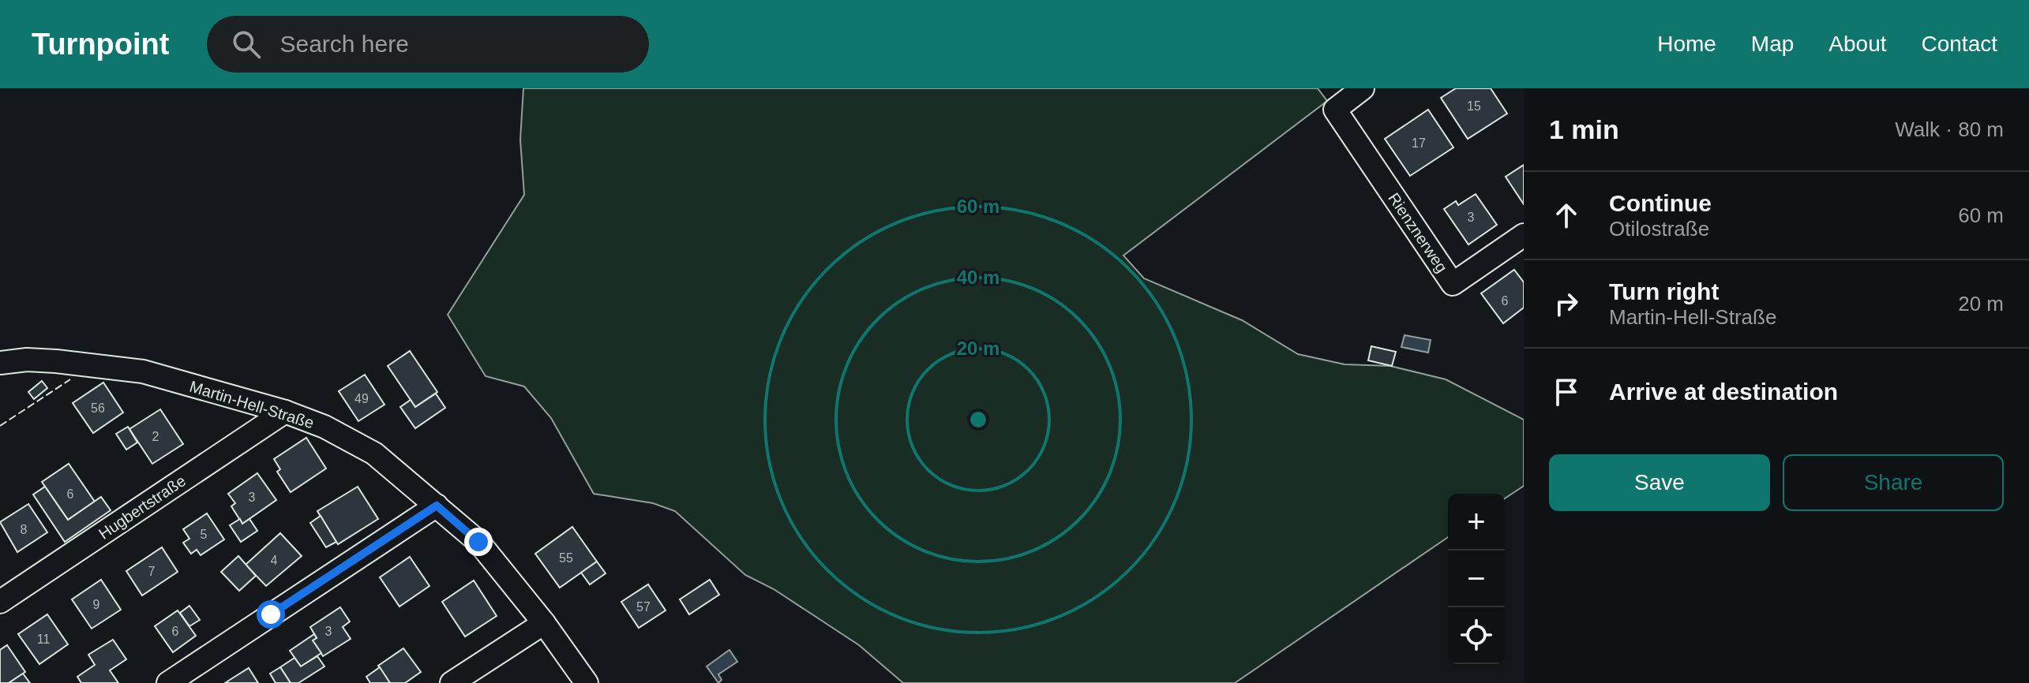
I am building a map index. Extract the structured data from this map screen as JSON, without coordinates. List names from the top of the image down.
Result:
{
  "streets": {
    "street": ["Rienznerweg", "Martin-Hell-Straße", "Hugbertstraße"]
  },
  "crossings": [
    ["Martin-Hell-Straße", "Hugbertstraße"]
  ],
  "house_numbers": [
    "15",
    "17",
    "3",
    "6",
    "49",
    "56",
    "2",
    "6",
    "3",
    "8",
    "5",
    "55",
    "4",
    "7",
    "9",
    "57",
    "6",
    "3",
    "11"
  ],
  "page": {
    "header": "Turnpoint",
    "search": "Search here",
    "nav": [
      "Home",
      "Map",
      "About",
      "Contact"
    ],
    "heading": ["1 min", "Walk · 80 m"],
    "list": [
      ["Continue", "Otilostraße", "60 m"],
      ["Turn right", "Martin-Hell-Straße", "20 m"],
      "Arrive at destination"
    ],
    "buttons": ["Save", "Share"],
    "map_buttons": ["+", "−"]
  },
  "rings": ["60 m", "40 m", "20 m"]
}
